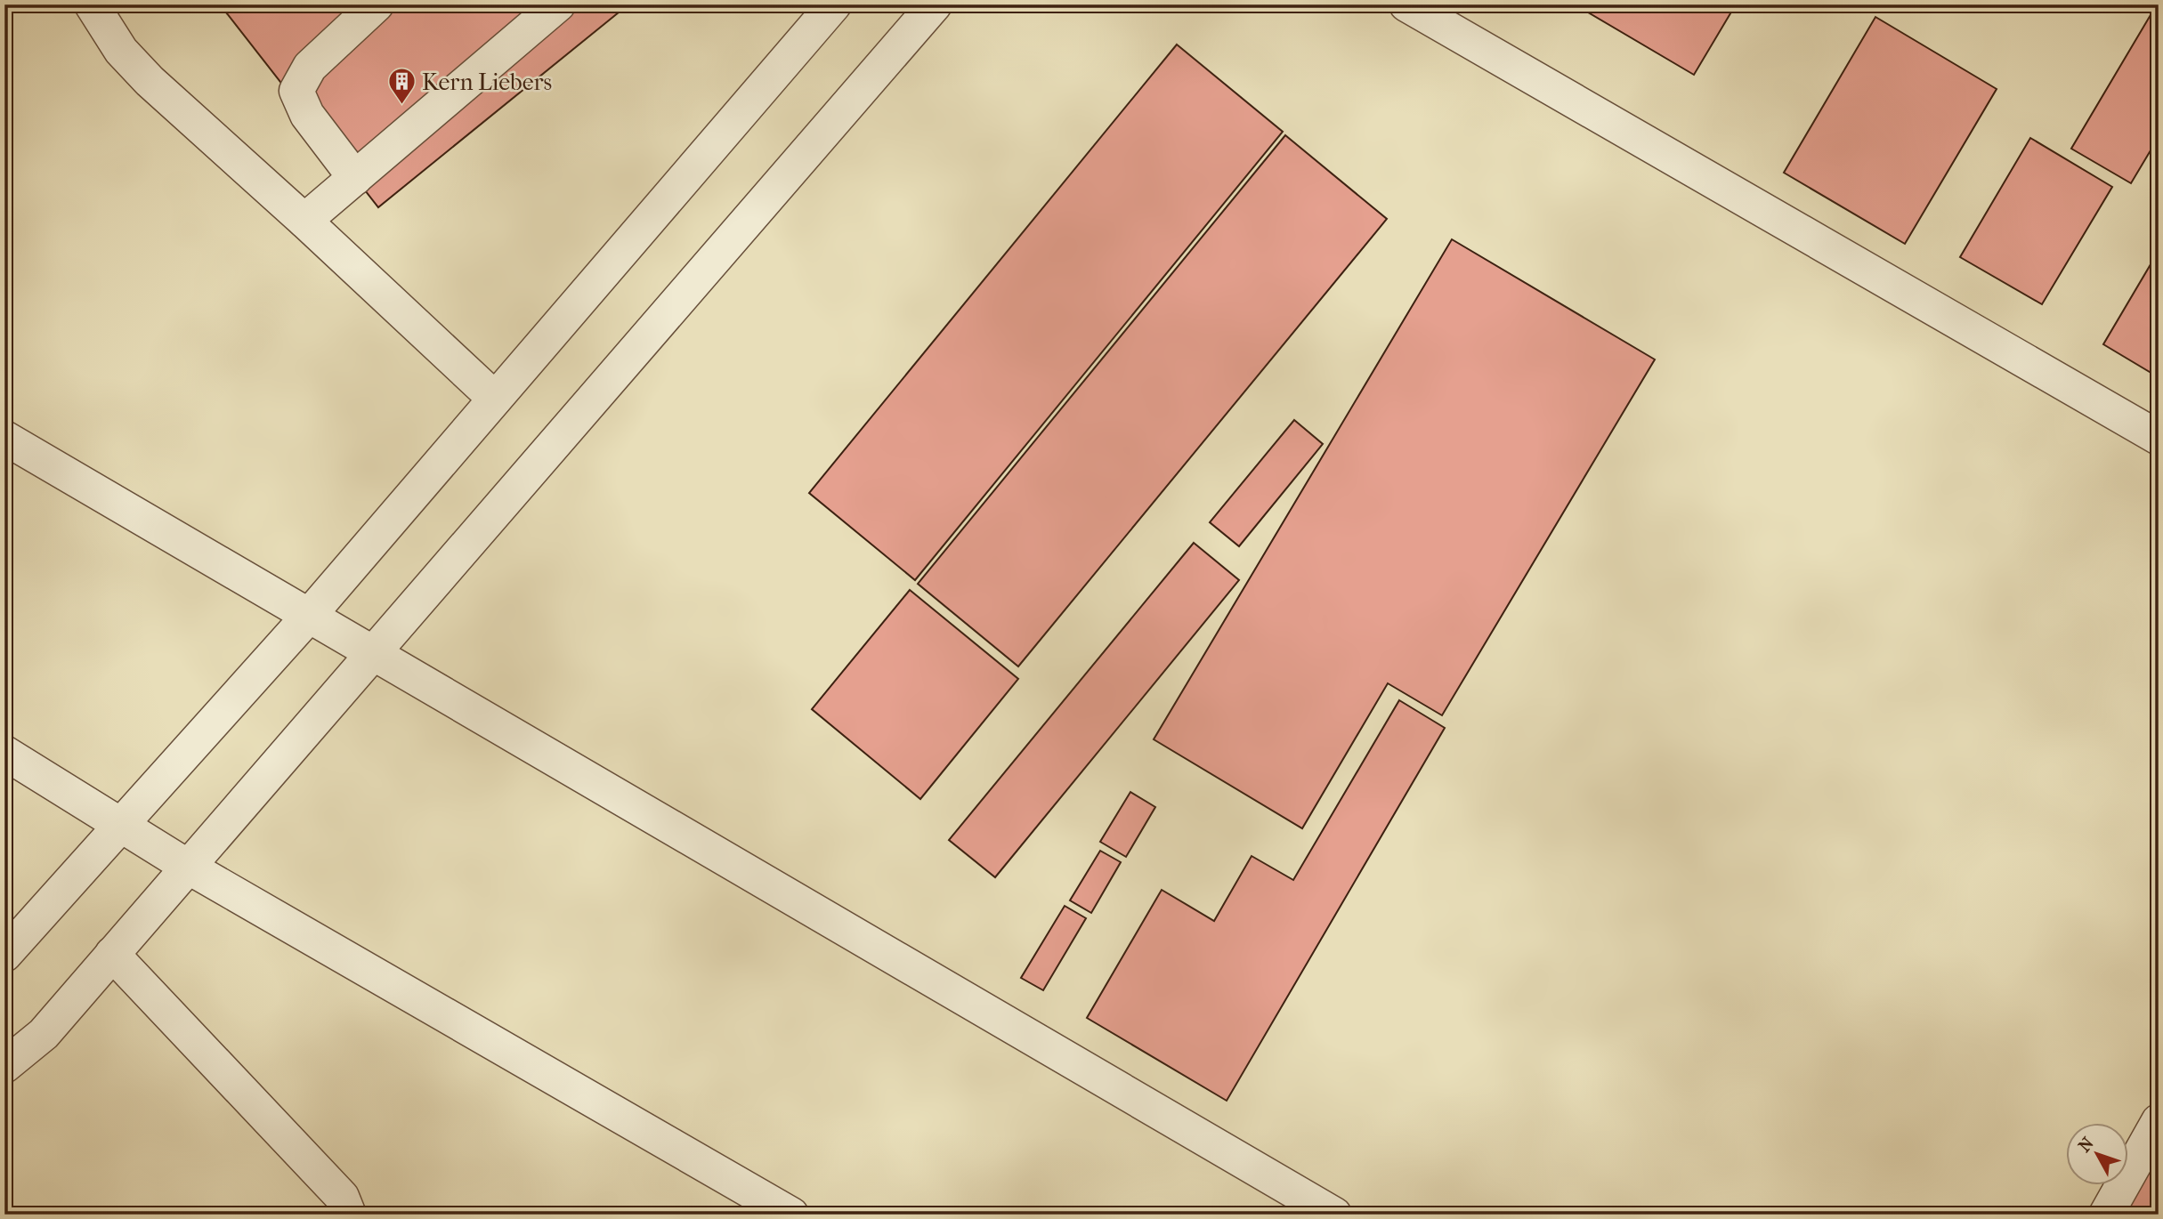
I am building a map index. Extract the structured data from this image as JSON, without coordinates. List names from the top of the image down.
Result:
{
  "places": {
    "building": ["Kern Liebers"]
  },
  "north": "top left"
}
